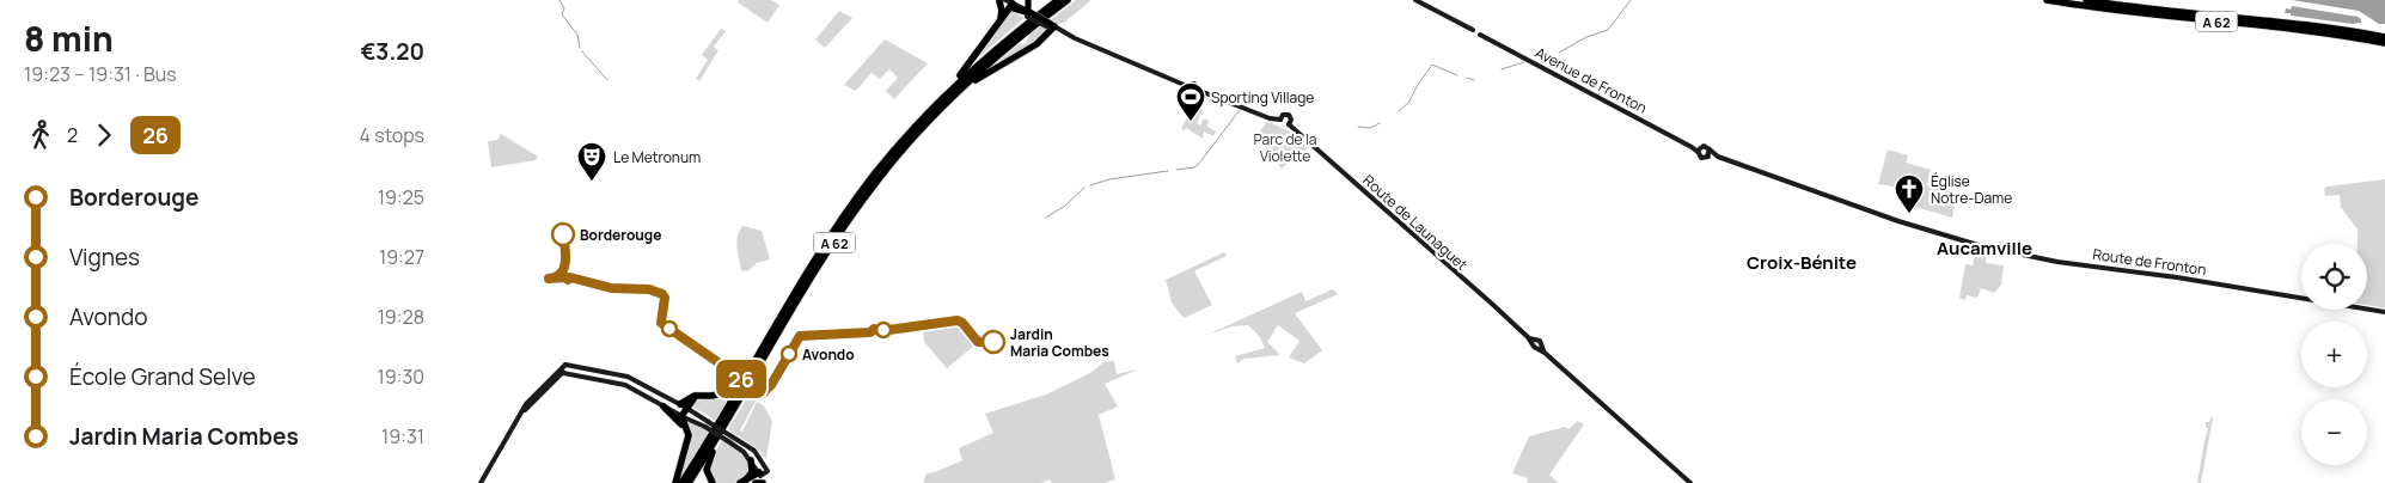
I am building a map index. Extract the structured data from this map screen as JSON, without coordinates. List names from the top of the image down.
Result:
{
  "streets": {
    "highway": ["A 62"],
    "main road": ["Avenue de Fronton", "Route de Launaguet", "Route de Fronton"]
  },
  "districts": ["Aucamville", "Croix-Bénite"],
  "parks": ["Parc de la Violette"],
  "places": {
    "sports": ["Sporting Village"],
    "theatre": ["Le Metronum"],
    "church": ["Église Notre-Dame"],
    "other": ["Borderouge", "Jardin Maria Combes", "Avondo"]
  },
  "lines": ["bus line 26"],
  "page": {
    "heading": ["8 min", "19:23 – 19:31 · Bus", "€3.20"],
    "on_map": "26",
    "legs": ["2", "26", "4 stops"],
    "list": [
      {
        "name": "Borderouge",
        "value": "19:25"
      },
      {
        "name": "Vignes",
        "value": "19:27"
      },
      {
        "name": "Avondo",
        "value": "19:28"
      },
      {
        "name": "École Grand Selve",
        "value": "19:30"
      },
      {
        "name": "Jardin Maria Combes",
        "value": "19:31"
      }
    ],
    "map_buttons": ["+", "−"]
  }
}
